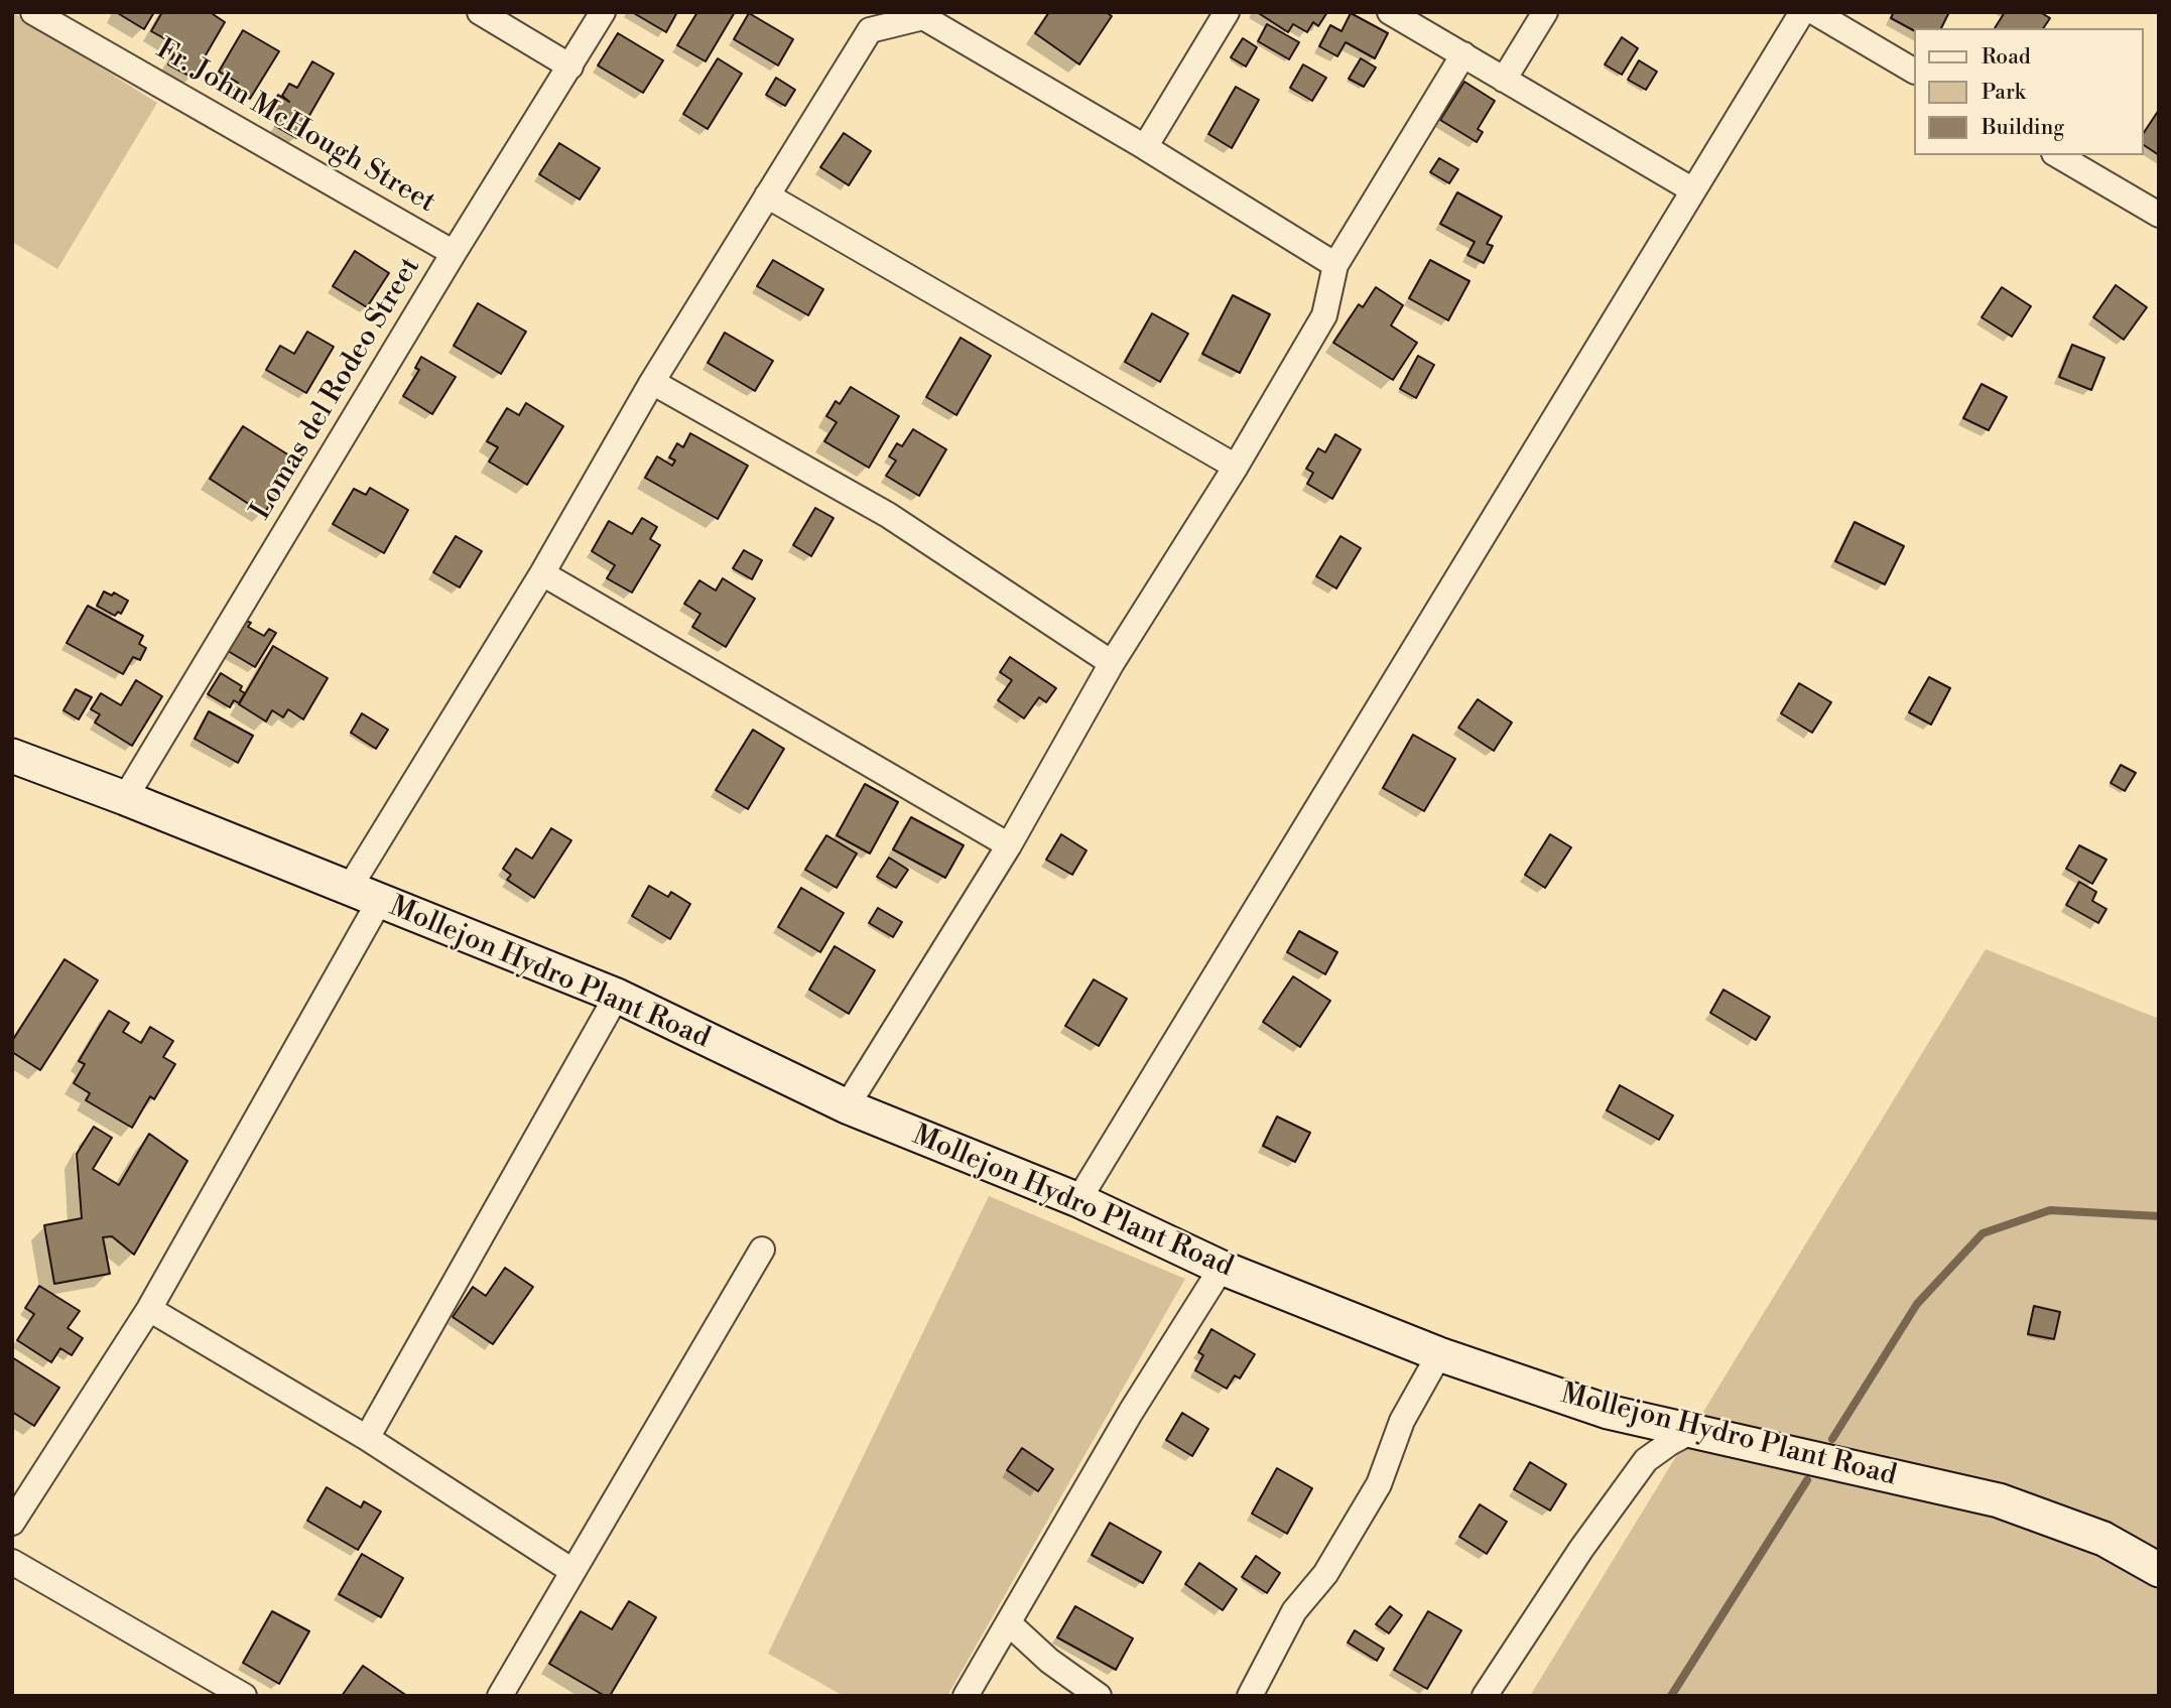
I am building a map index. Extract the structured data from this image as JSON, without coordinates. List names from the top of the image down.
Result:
{
  "streets": {
    "street": ["Fr. John McHough Street", "Lomas del Rodeo Street", "Mollejon Hydro Plant Road"]
  },
  "crossings": [
    ["Fr. John McHough Street", "Lomas del Rodeo Street"],
    ["Lomas del Rodeo Street", "Mollejon Hydro Plant Road"]
  ],
  "legend": ["Road", "Park", "Building"]
}
